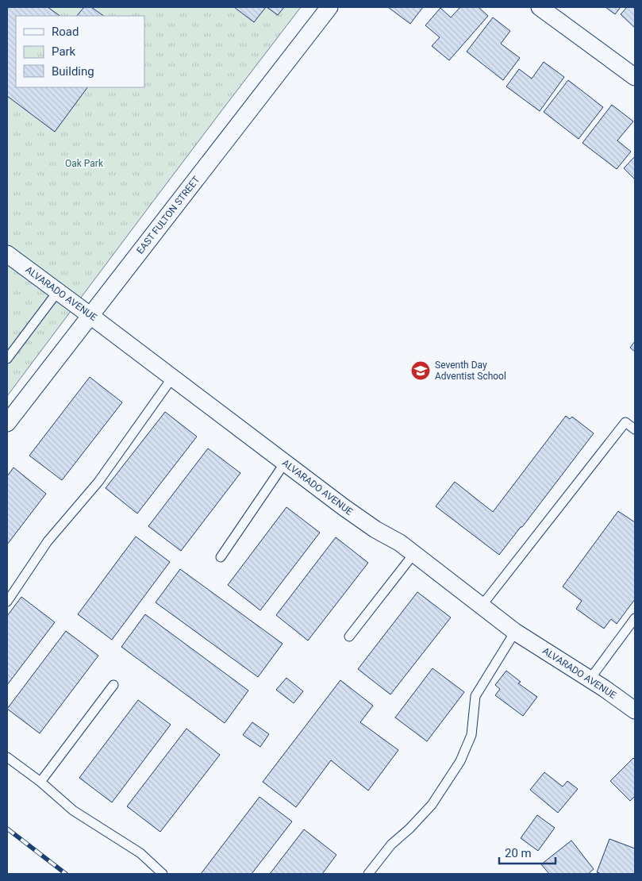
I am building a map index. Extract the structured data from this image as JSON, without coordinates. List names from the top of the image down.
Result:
{
  "streets": {
    "street": ["EAST FULTON STREET", "ALVARADO AVENUE"]
  },
  "crossings": [
    ["EAST FULTON STREET", "ALVARADO AVENUE"]
  ],
  "parks": ["Oak Park"],
  "places": {
    "school or university": ["Seventh Day Adventist School"]
  },
  "legend": ["Road", "Park", "Building"],
  "scale_bar": "20 m"
}
